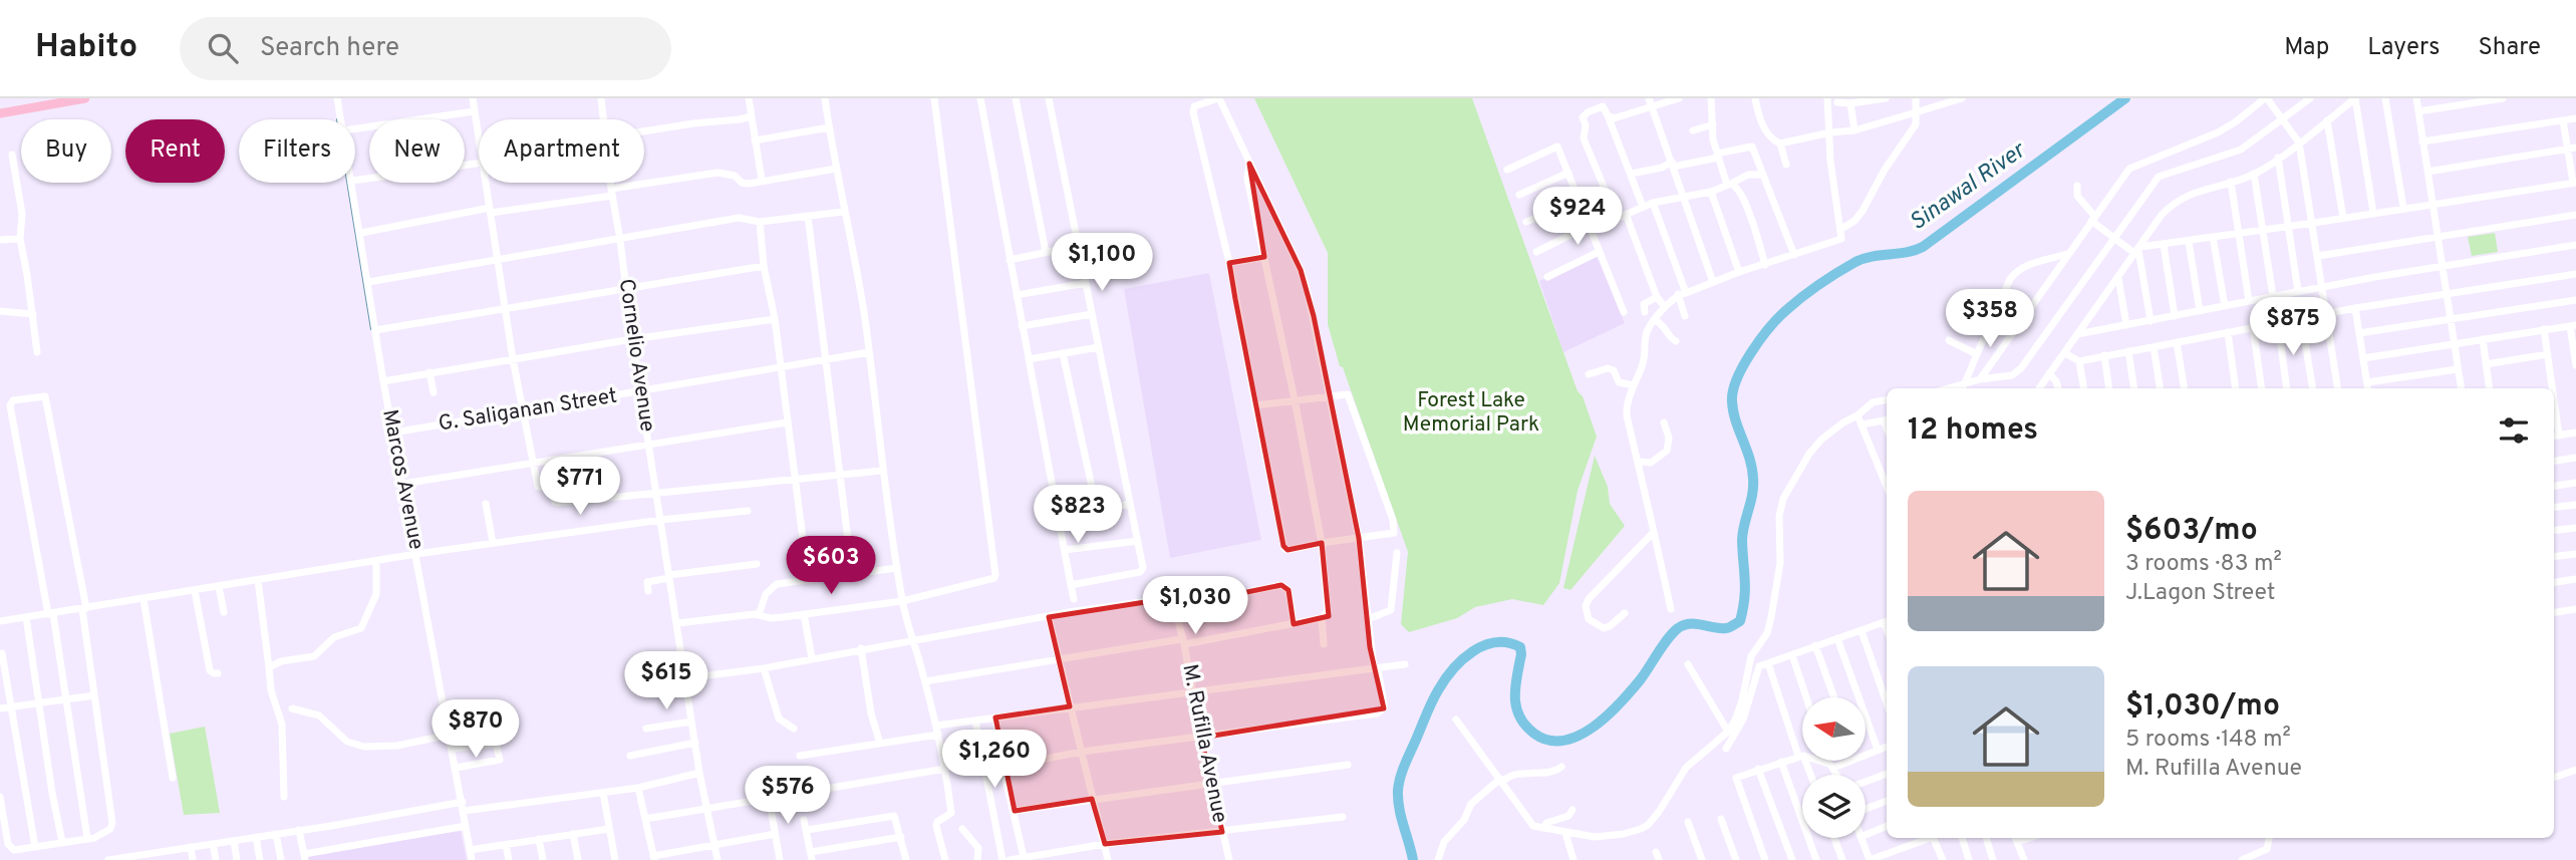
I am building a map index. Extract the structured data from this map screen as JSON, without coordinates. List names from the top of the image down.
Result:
{
  "streets": {
    "street": [
      "Cornelio Avenue",
      "G. Saliganan Street",
      "Marcos Avenue",
      "M. Rufilla Avenue"
    ]
  },
  "crossings": [
    ["Cornelio Avenue", "G. Saliganan Street"],
    ["G. Saliganan Street", "Marcos Avenue"]
  ],
  "water": ["Sinawal River"],
  "parks": ["Forest Lake Memorial Park"],
  "north": "left",
  "page": {
    "header": "Habito",
    "search": "Search here",
    "nav": ["Map", "Layers", "Share"],
    "chip": [
      "Buy",
      "Rent",
      "Filters",
      "New",
      "Apartment"
    ],
    "price": [
      "$924",
      "$1,100",
      "$358",
      "$875",
      "$771",
      "$823",
      "$603",
      "$1,030",
      "$615",
      "$870",
      "$1,260",
      "$576"
    ],
    "heading": "12 homes",
    "list": [
      {
        "name": "$603/mo",
        "note": "3 rooms · 83 m² · J.Lagon Street"
      },
      {
        "name": "$1,030/mo",
        "note": "5 rooms · 148 m² · M. Rufilla Avenue"
      }
    ]
  }
}
